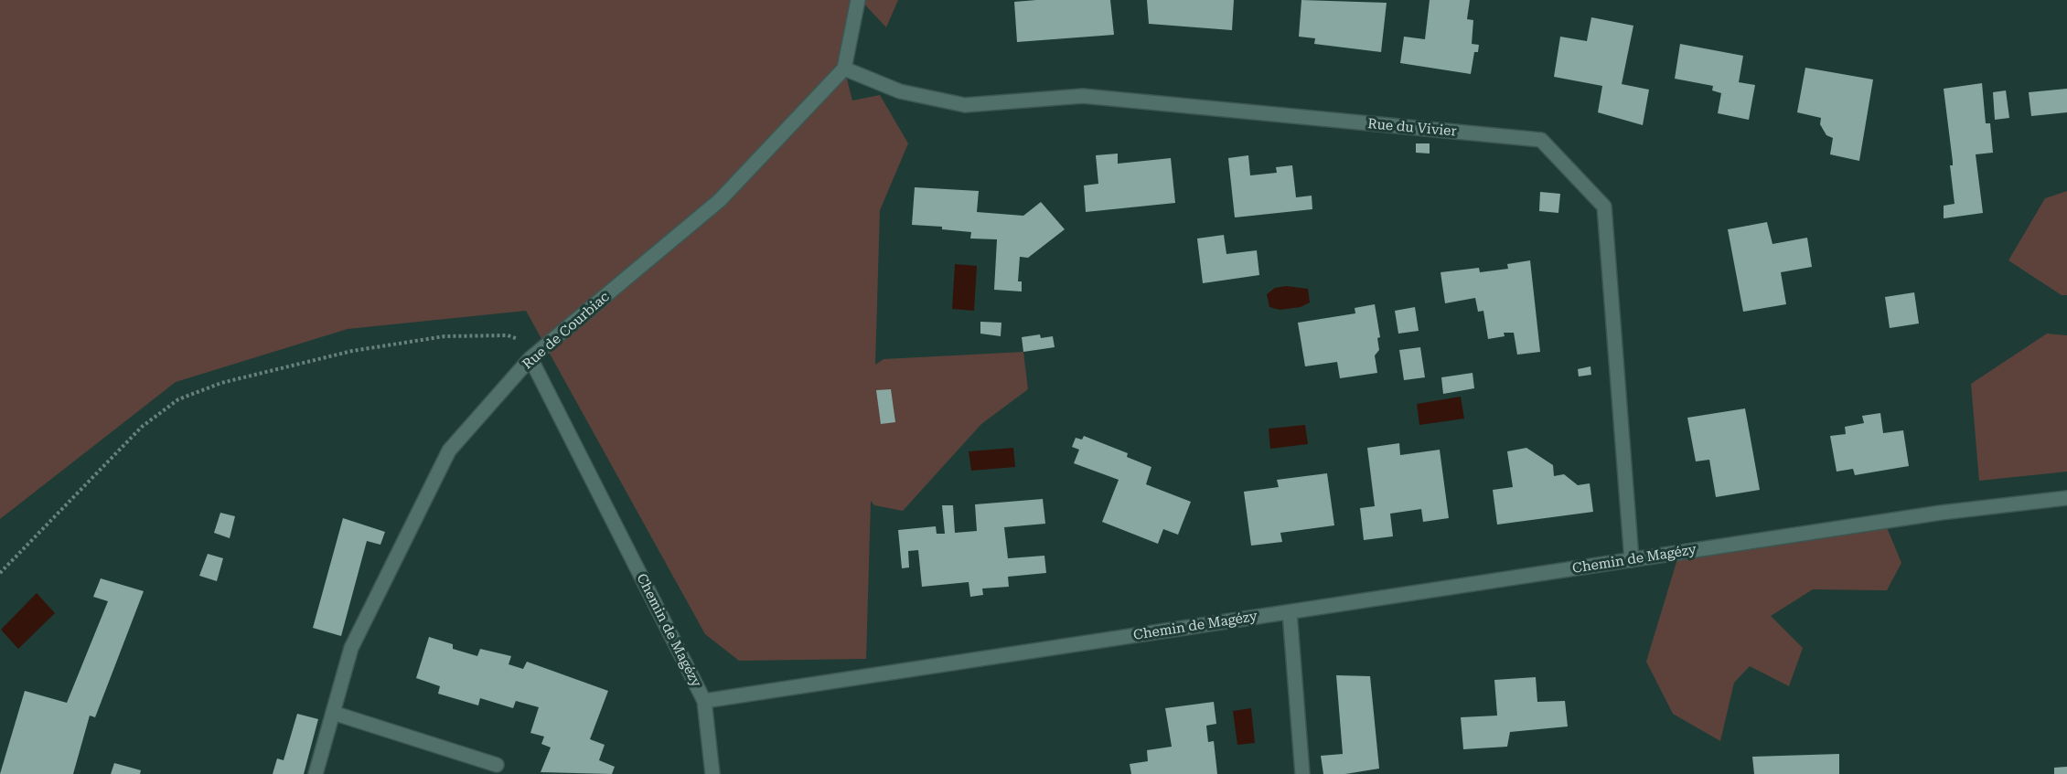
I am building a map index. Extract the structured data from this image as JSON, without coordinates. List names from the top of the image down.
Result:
{
  "streets": {
    "street": ["Rue du Vivier", "Rue de Courbiac", "Chemin de Magézy"]
  },
  "crossings": [
    ["Rue du Vivier", "Rue de Courbiac"],
    ["Rue du Vivier", "Chemin de Magézy"],
    ["Rue de Courbiac", "Chemin de Magézy"]
  ]
}
